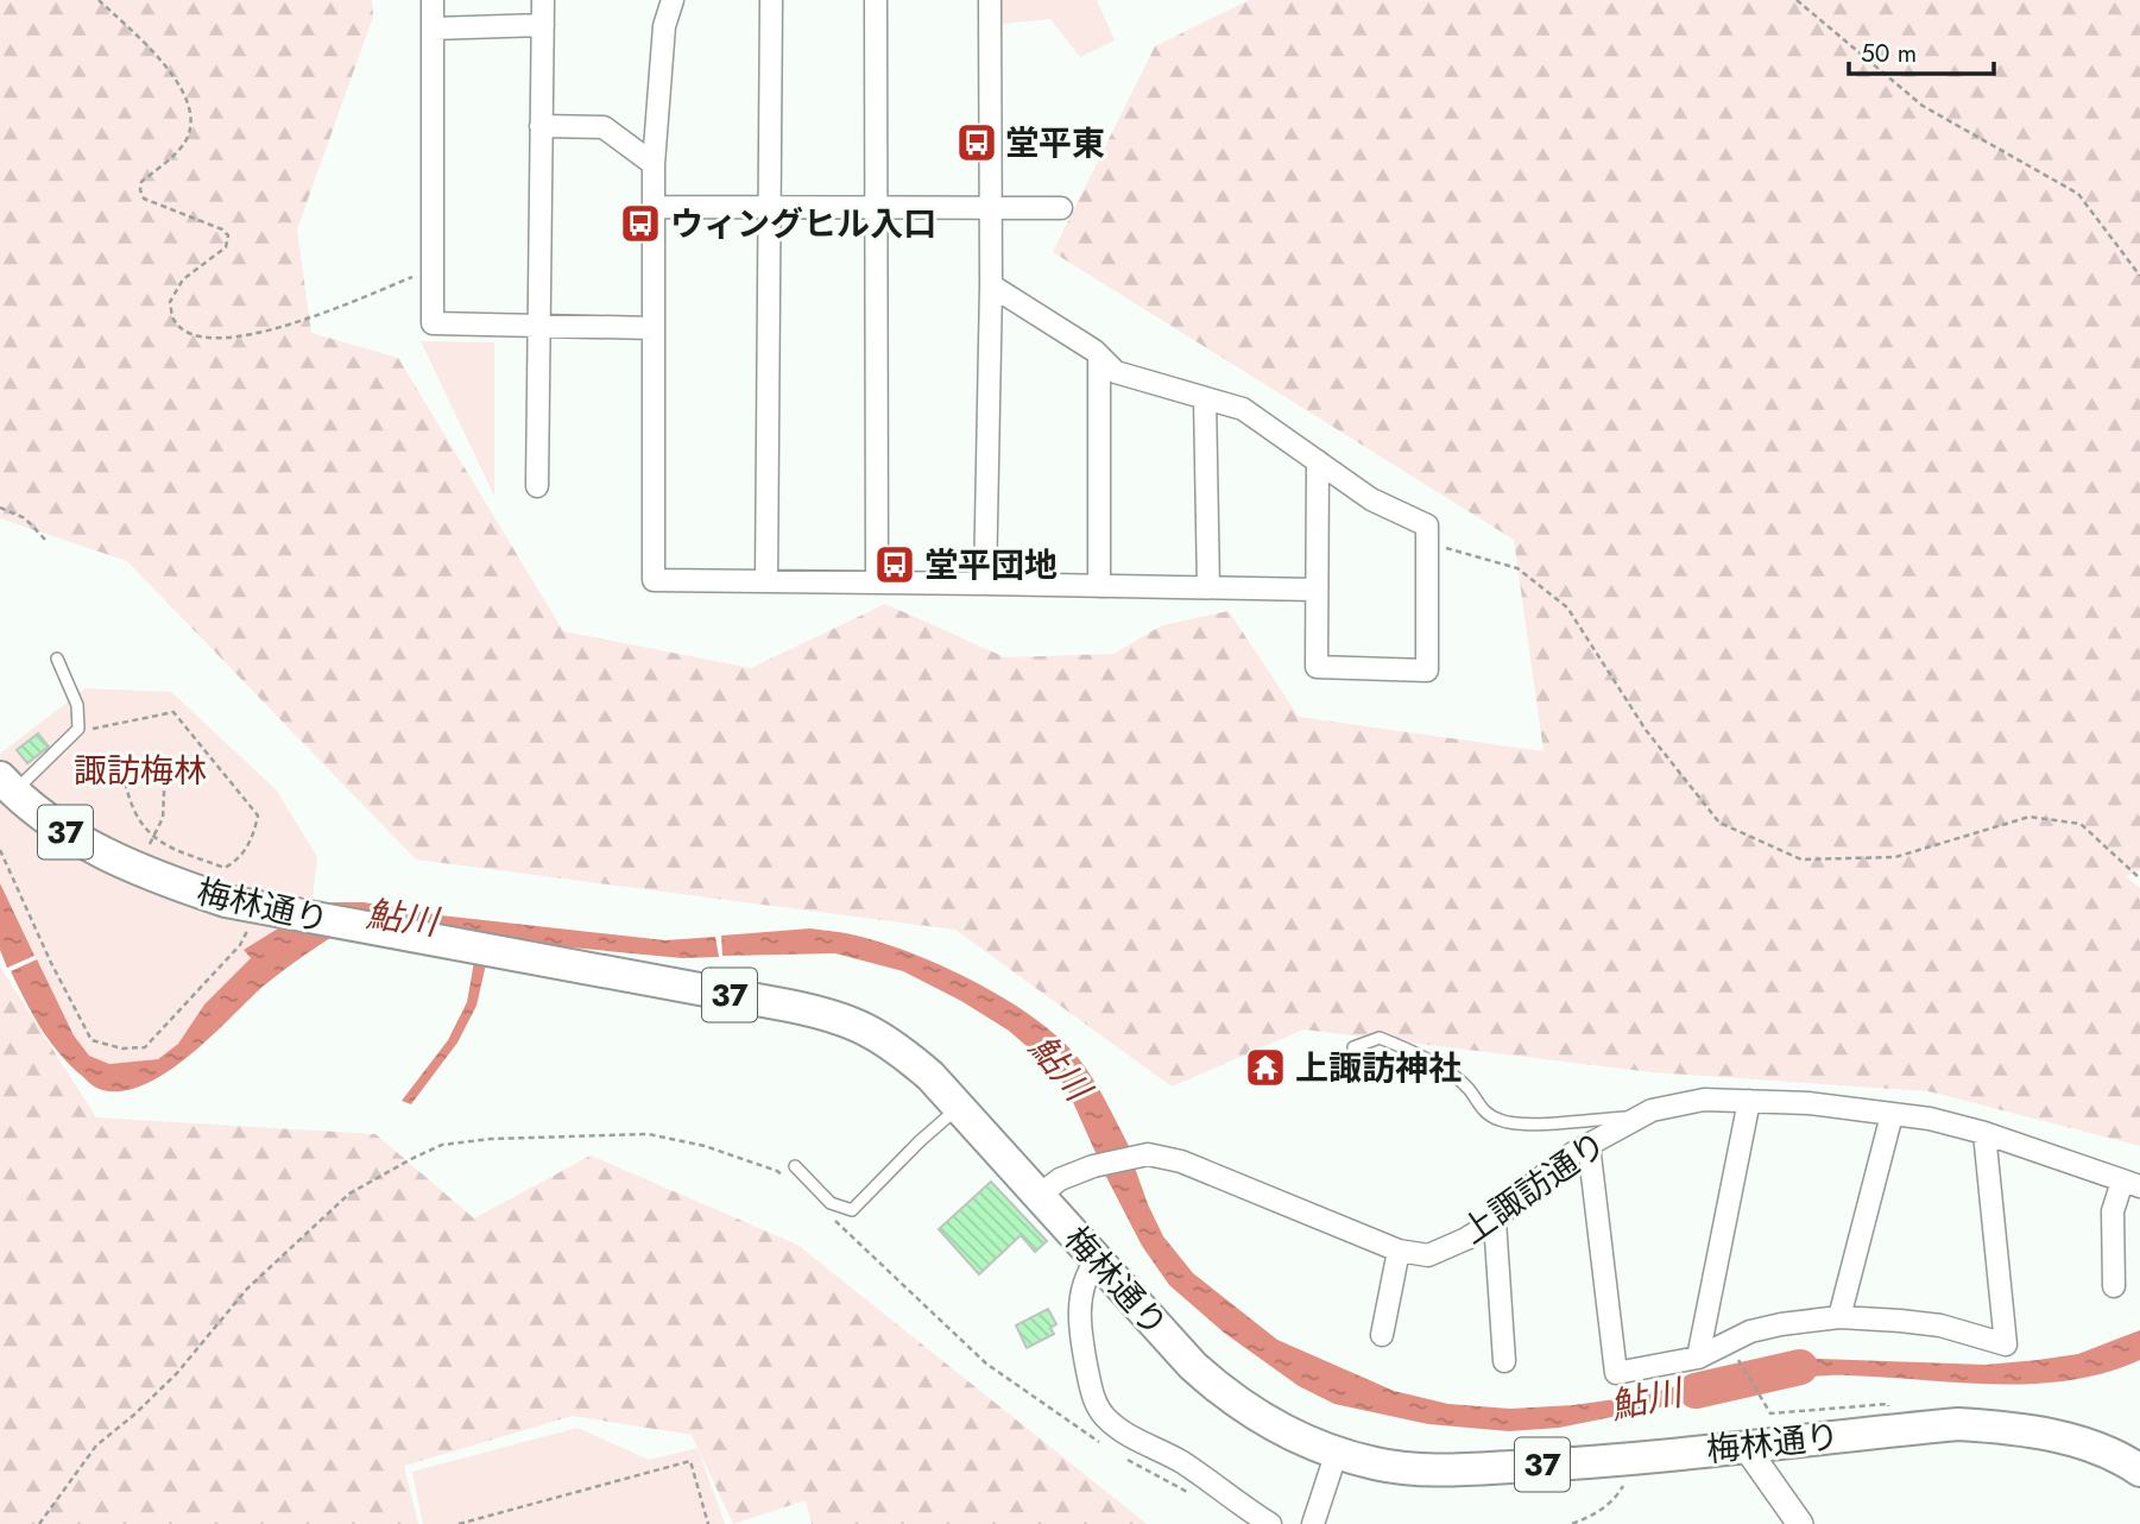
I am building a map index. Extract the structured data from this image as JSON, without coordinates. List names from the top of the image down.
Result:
{
  "streets": {
    "main road": ["37", "梅林通り"],
    "street": ["上諏訪通り"]
  },
  "crossings": [
    ["37", "梅林通り"],
    ["梅林通り", "上諏訪通り"]
  ],
  "water": ["鮎川"],
  "parks": ["諏訪梅林"],
  "places": {
    "bus stop": ["堂平東", "ウィングヒル入口", "堂平団地"],
    "temple": ["上諏訪神社"]
  },
  "scale_bar": "50 m"
}
